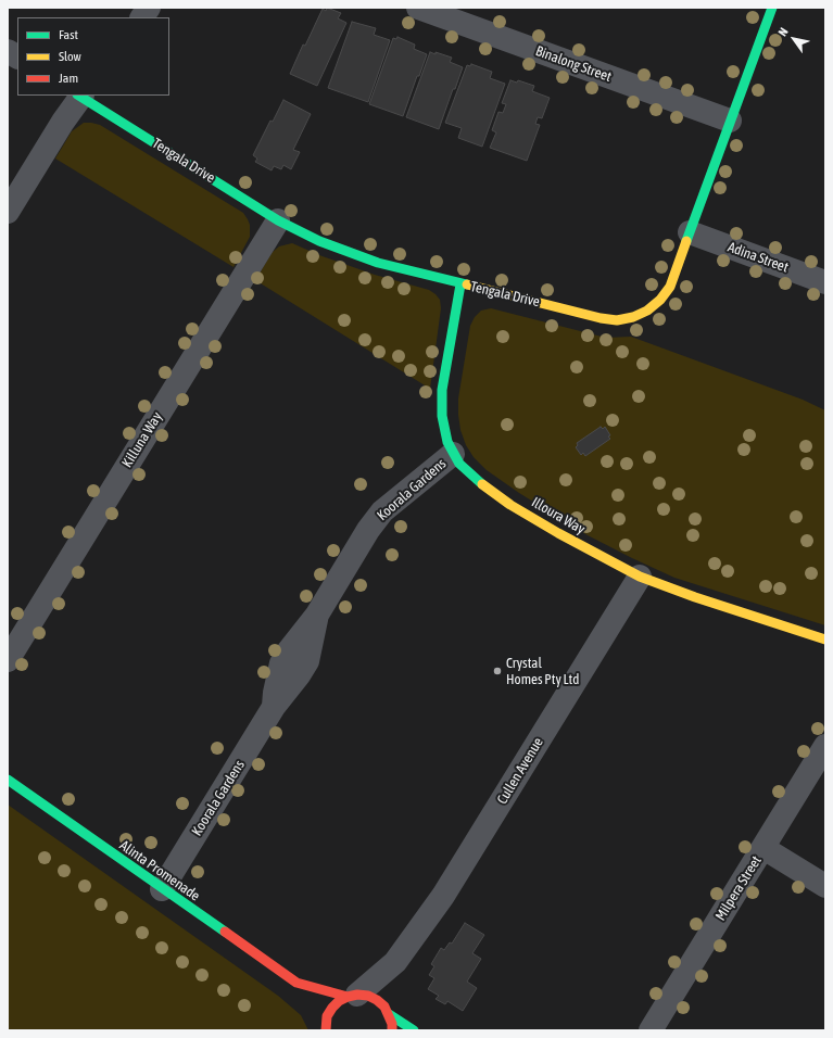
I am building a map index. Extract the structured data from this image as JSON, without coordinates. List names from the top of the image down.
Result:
{
  "streets": {
    "street": [
      "Binalong Street",
      "Tengala Drive",
      "Adina Street",
      "Killuna Way",
      "Koorala Gardens",
      "Illoura Way",
      "Cullen Avenue",
      "Alinta Promenade",
      "Milpera Street"
    ]
  },
  "crossings": [
    ["Binalong Street", "Tengala Drive"],
    ["Tengala Drive", "Adina Street"],
    ["Tengala Drive", "Killuna Way"],
    ["Tengala Drive", "Illoura Way"],
    ["Koorala Gardens", "Illoura Way"],
    ["Koorala Gardens", "Alinta Promenade"],
    ["Illoura Way", "Cullen Avenue"],
    ["Cullen Avenue", "Alinta Promenade"]
  ],
  "places": ["Crystal Homes Pty Ltd"],
  "legend": ["Fast", "Slow", "Jam"],
  "north": "top left"
}
